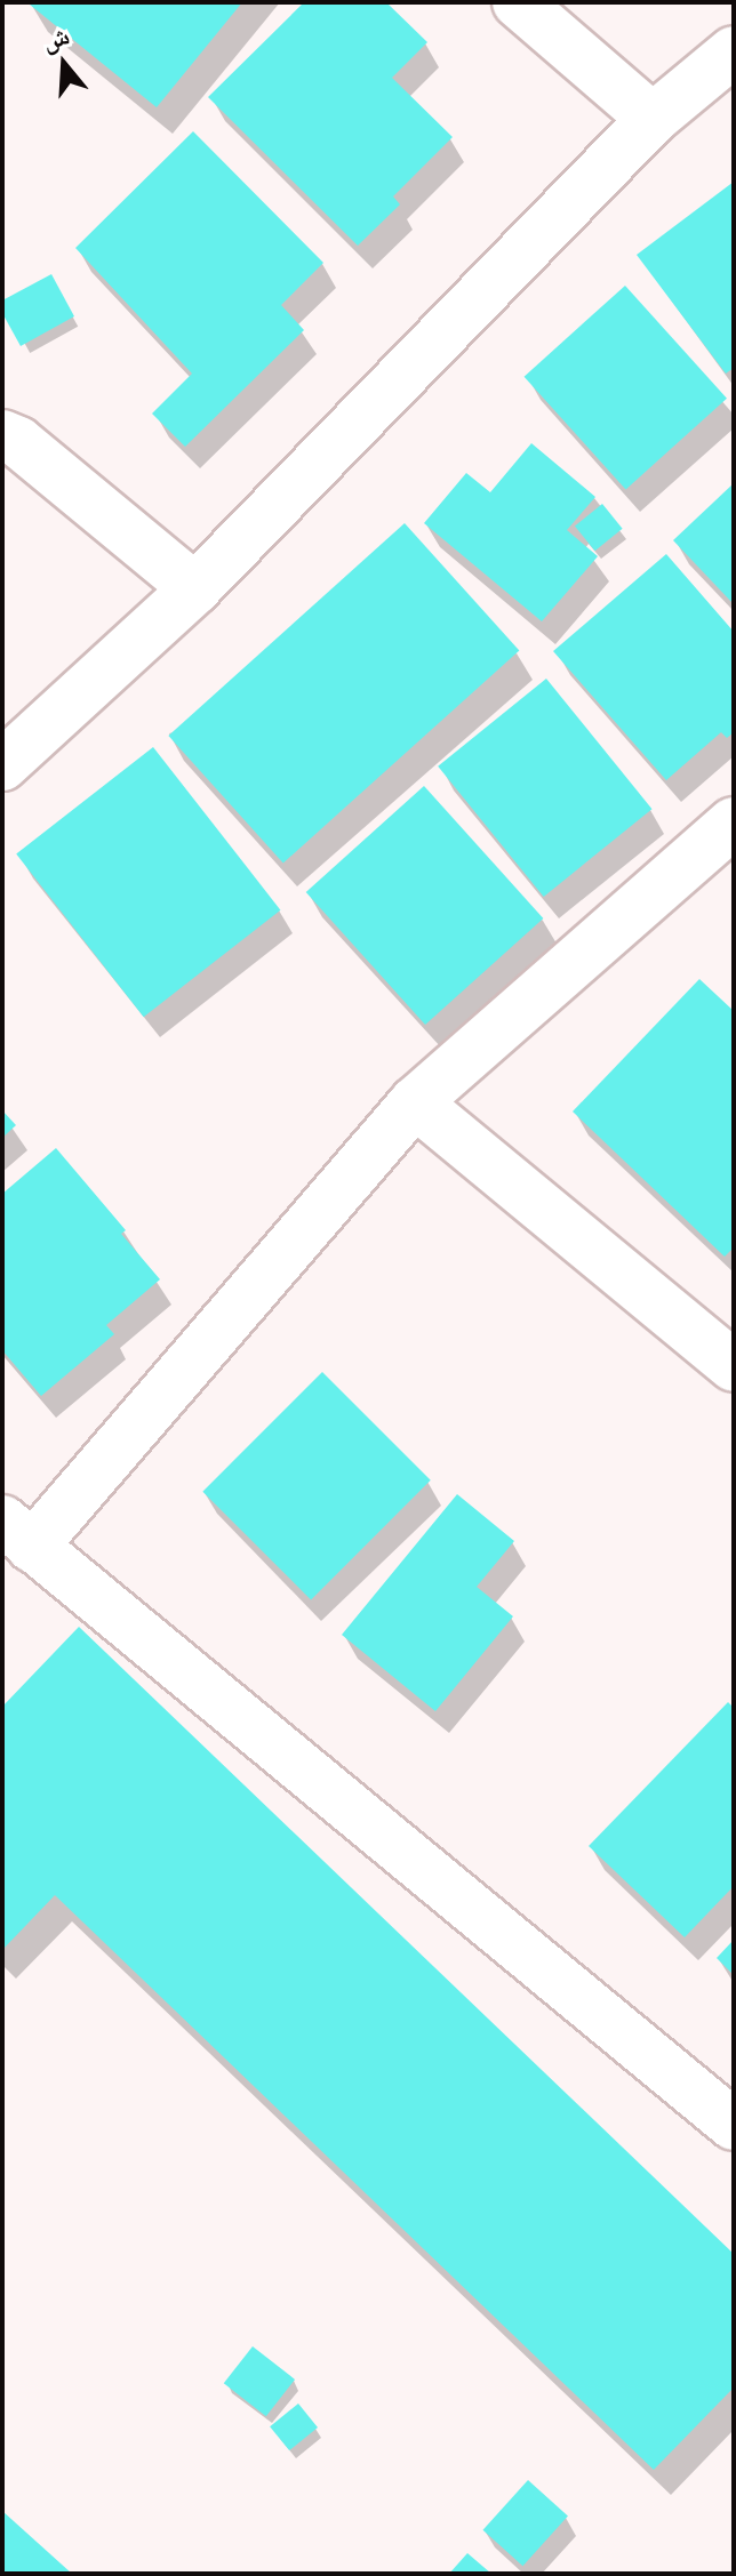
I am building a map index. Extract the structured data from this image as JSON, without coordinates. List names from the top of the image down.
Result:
{
  "north": "top"
}
